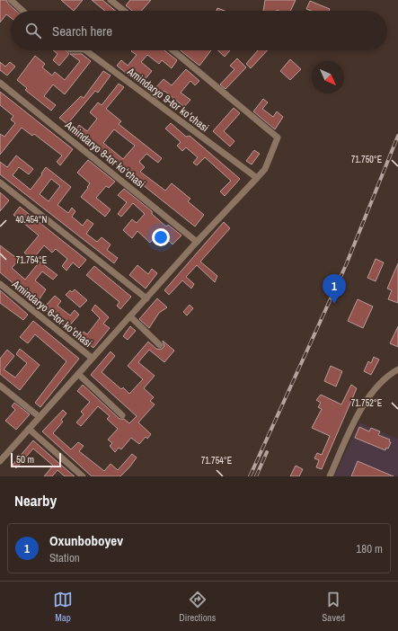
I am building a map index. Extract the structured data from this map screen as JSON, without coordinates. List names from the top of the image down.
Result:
{
  "streets": {
    "street": ["Amindaryo 9-tor koʻchasi", "Amindaryo 8-tor koʻchasi", "Amindaryo 6-tor koʻchasi"]
  },
  "scale_bar": "50 m",
  "north": "bottom right",
  "page": {
    "search": "Search here",
    "pins": "1",
    "scale": "50 m",
    "heading": "Nearby",
    "list": [
      {
        "mark": "1",
        "name": "Oxunboboyev",
        "note": "Station",
        "value": "180 m"
      }
    ],
    "nav": ["Map", "Directions", "Saved"]
  },
  "coordinates": [
    "71.750°E",
    "40.454°N",
    "71.754°E",
    "71.752°E"
  ]
}
